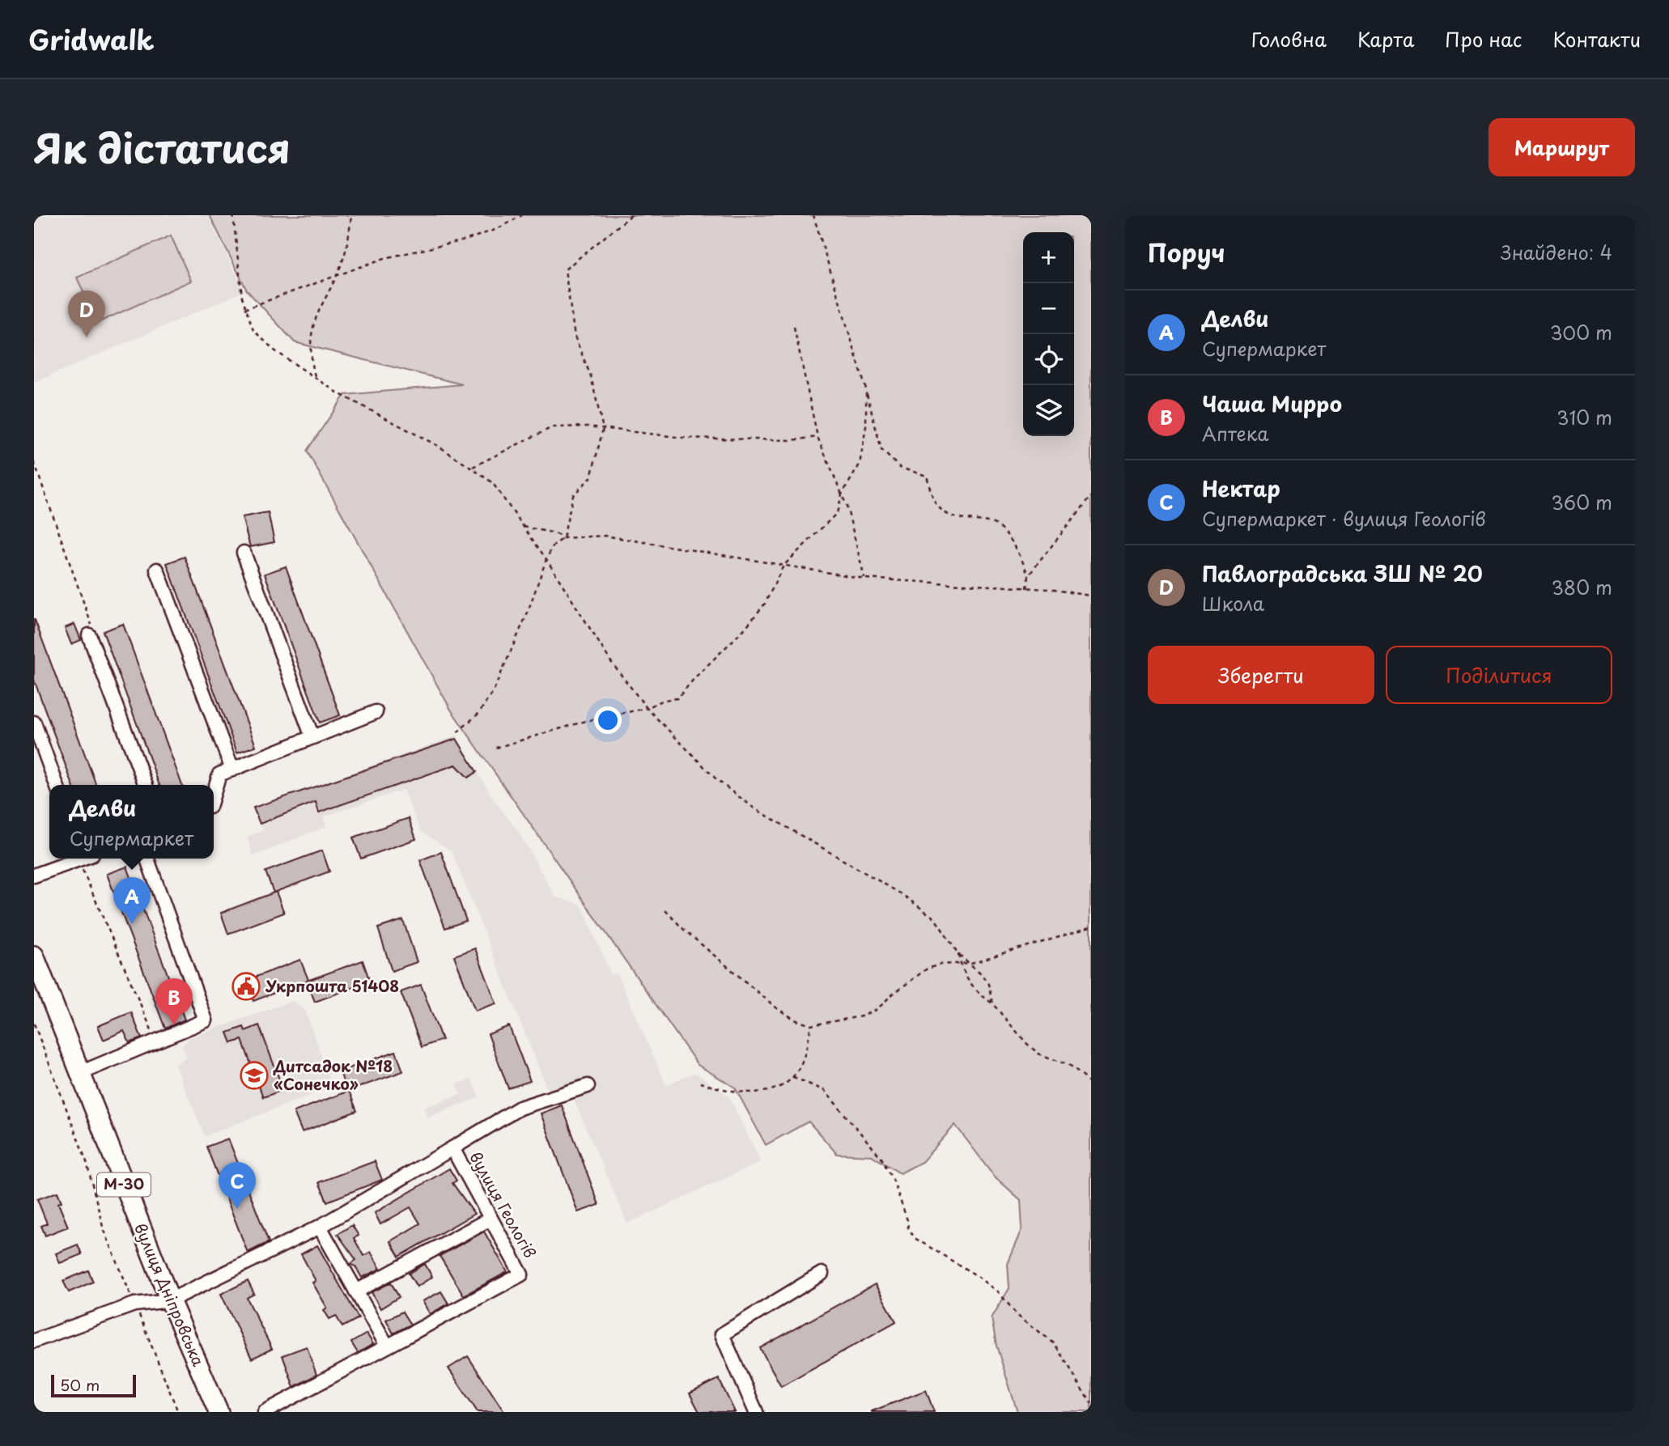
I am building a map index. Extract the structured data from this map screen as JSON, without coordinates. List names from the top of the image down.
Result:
{
  "streets": {
    "highway": ["М-30", "вулиця Дніпровська"],
    "street": ["вулиця Геологів"]
  },
  "crossings": [
    ["вулиця Геологів", "вулиця Дніпровська"]
  ],
  "places": {
    "public building": ["Укрпошта 51408"],
    "school or university": ["Дитсадок №18 «Сонечко»"]
  },
  "scale_bar": "50 m",
  "page": {
    "header": "Gridwalk",
    "nav": [
      "Головна",
      "Карта",
      "Про нас",
      "Контакти"
    ],
    "title": "Як дістатися",
    "buttons": [
      "Маршрут",
      ["Зберегти", "Поділитися"]
    ],
    "heading": ["Поруч", "Знайдено: 4"],
    "map_buttons": ["+", "−"],
    "list": [
      {
        "mark": "A",
        "name": "Делви",
        "note": "Супермаркет",
        "value": "300 m"
      },
      {
        "mark": "B",
        "name": "Чаша Мирро",
        "note": "Аптека",
        "value": "310 m"
      },
      {
        "mark": "C",
        "name": "Нектар",
        "note": "Супермаркет · вулиця Геологів",
        "value": "360 m"
      },
      {
        "mark": "D",
        "name": "Павлоградська ЗШ № 20",
        "note": "Школа",
        "value": "380 m"
      }
    ],
    "pins": [
      "D",
      "A",
      "B",
      "C"
    ],
    "popup": ["Делви", "Супермаркет"],
    "scale": "50 m"
  }
}
